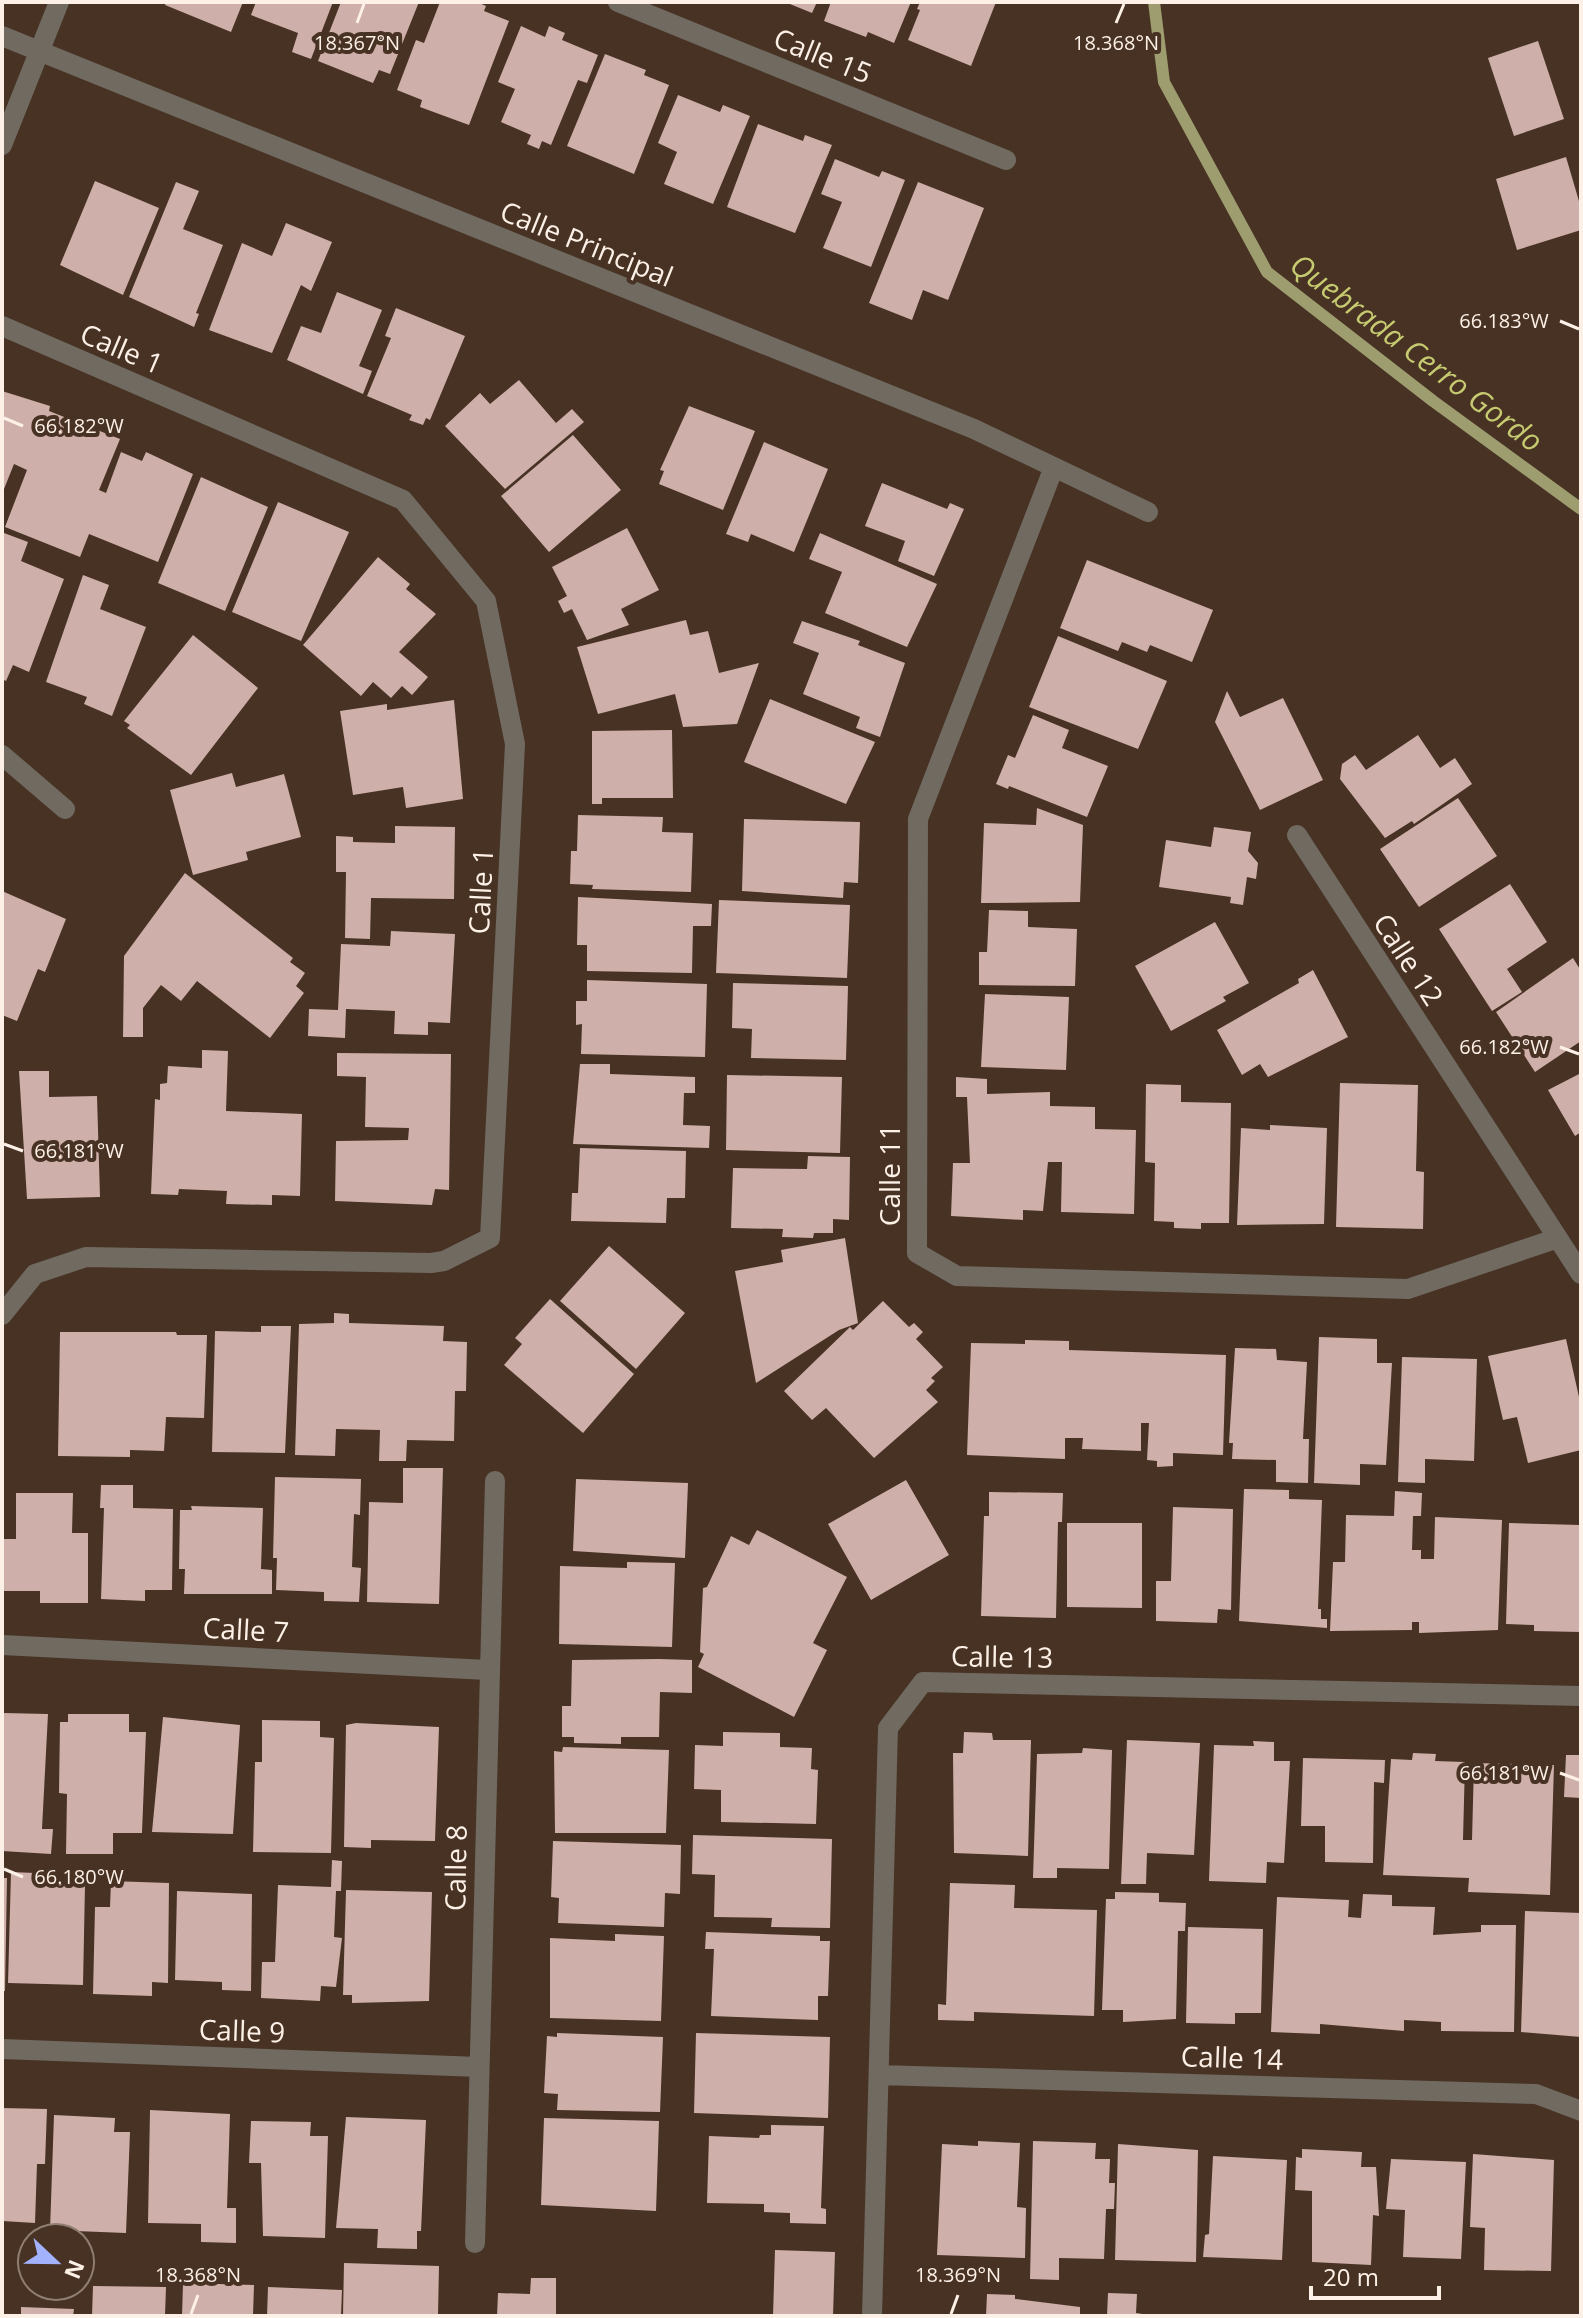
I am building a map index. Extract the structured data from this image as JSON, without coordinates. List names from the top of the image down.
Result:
{
  "streets": {
    "street": [
      "Calle 15",
      "Calle Principal",
      "Calle 1",
      "Calle 12",
      "Calle 11",
      "Calle 7",
      "Calle 13",
      "Calle 8",
      "Calle 9",
      "Calle 14"
    ]
  },
  "crossings": [
    ["Calle Principal", "Calle 11"],
    ["Calle 12", "Calle 11"],
    ["Calle 7", "Calle 8"],
    ["Calle 13", "Calle 14"],
    ["Calle 8", "Calle 9"]
  ],
  "water": ["Quebrada Cerro Gordo"],
  "scale_bar": "20 m",
  "north": "right",
  "coordinates": [
    "18.367°N",
    "18.368°N",
    "66.183°W",
    "66.182°W",
    "66.181°W",
    "66.180°W",
    "18.369°N"
  ]
}
